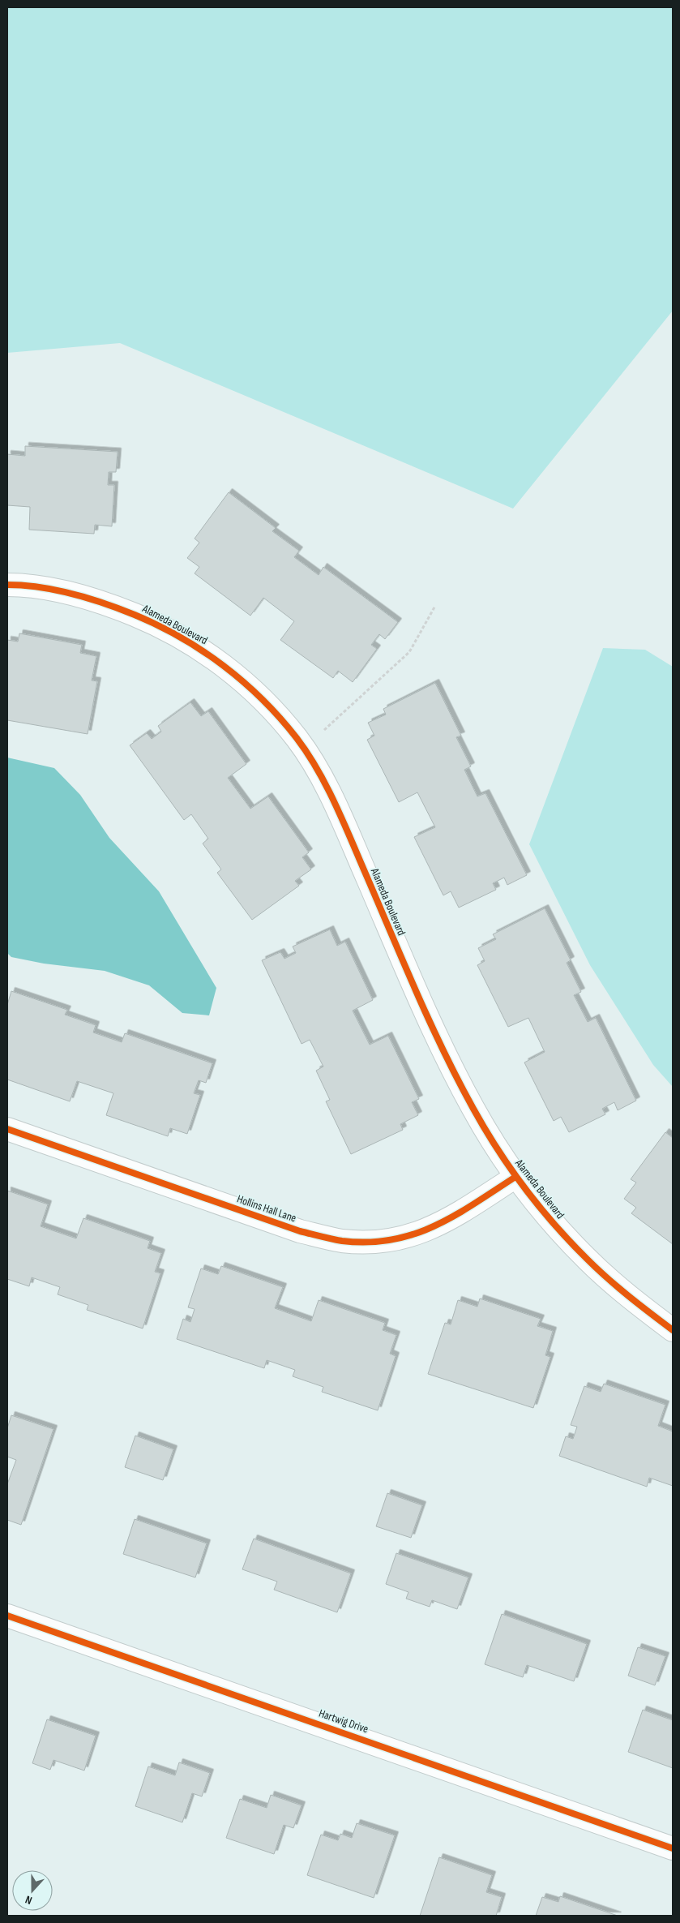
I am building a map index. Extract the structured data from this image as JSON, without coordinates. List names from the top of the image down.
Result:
{
  "streets": {
    "street": ["Alameda Boulevard", "Hollins Hall Lane", "Hartwig Drive"]
  },
  "crossings": [
    ["Alameda Boulevard", "Hollins Hall Lane"]
  ],
  "north": "bottom"
}
